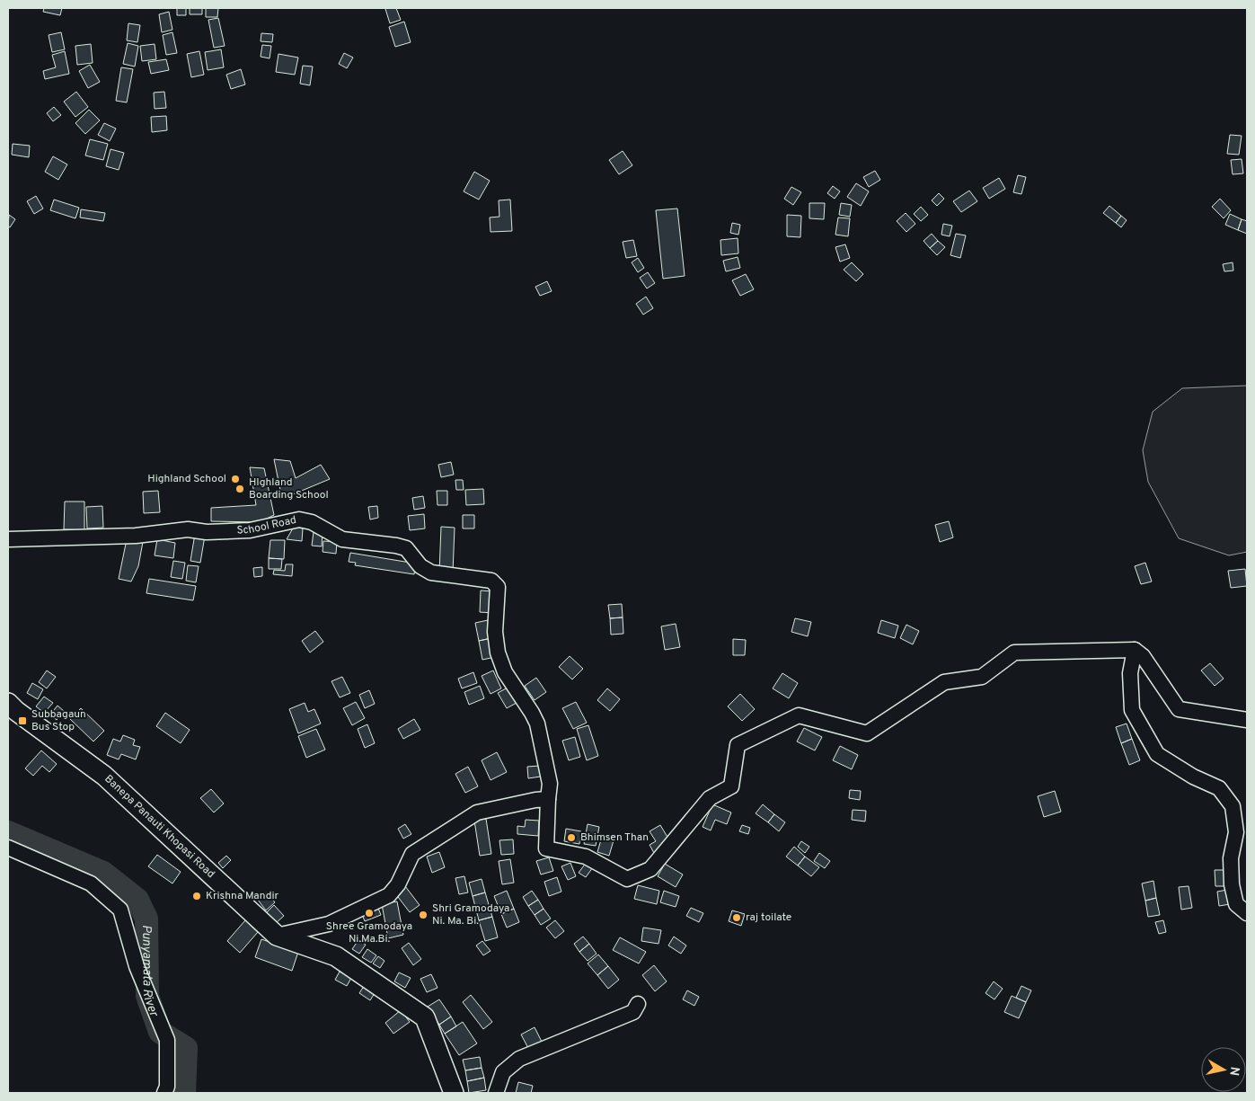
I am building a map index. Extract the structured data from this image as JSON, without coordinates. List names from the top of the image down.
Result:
{
  "streets": {
    "main road": ["Banepa Panauti Khopasi Road"],
    "street": ["School Road"]
  },
  "water": ["Punyamata River"],
  "places": {
    "other": [
      "Highland School",
      "HIghland Boarding School",
      "Bhimsen Than",
      "Krishna Mandir",
      "Shree Gramodaya Ni.Ma.Bi.",
      "Shri Gramodaya Ni. Ma. Bi.",
      "raj toilate"
    ],
    "transit": ["Subbagaun Bus Stop"]
  },
  "north": "right"
}
